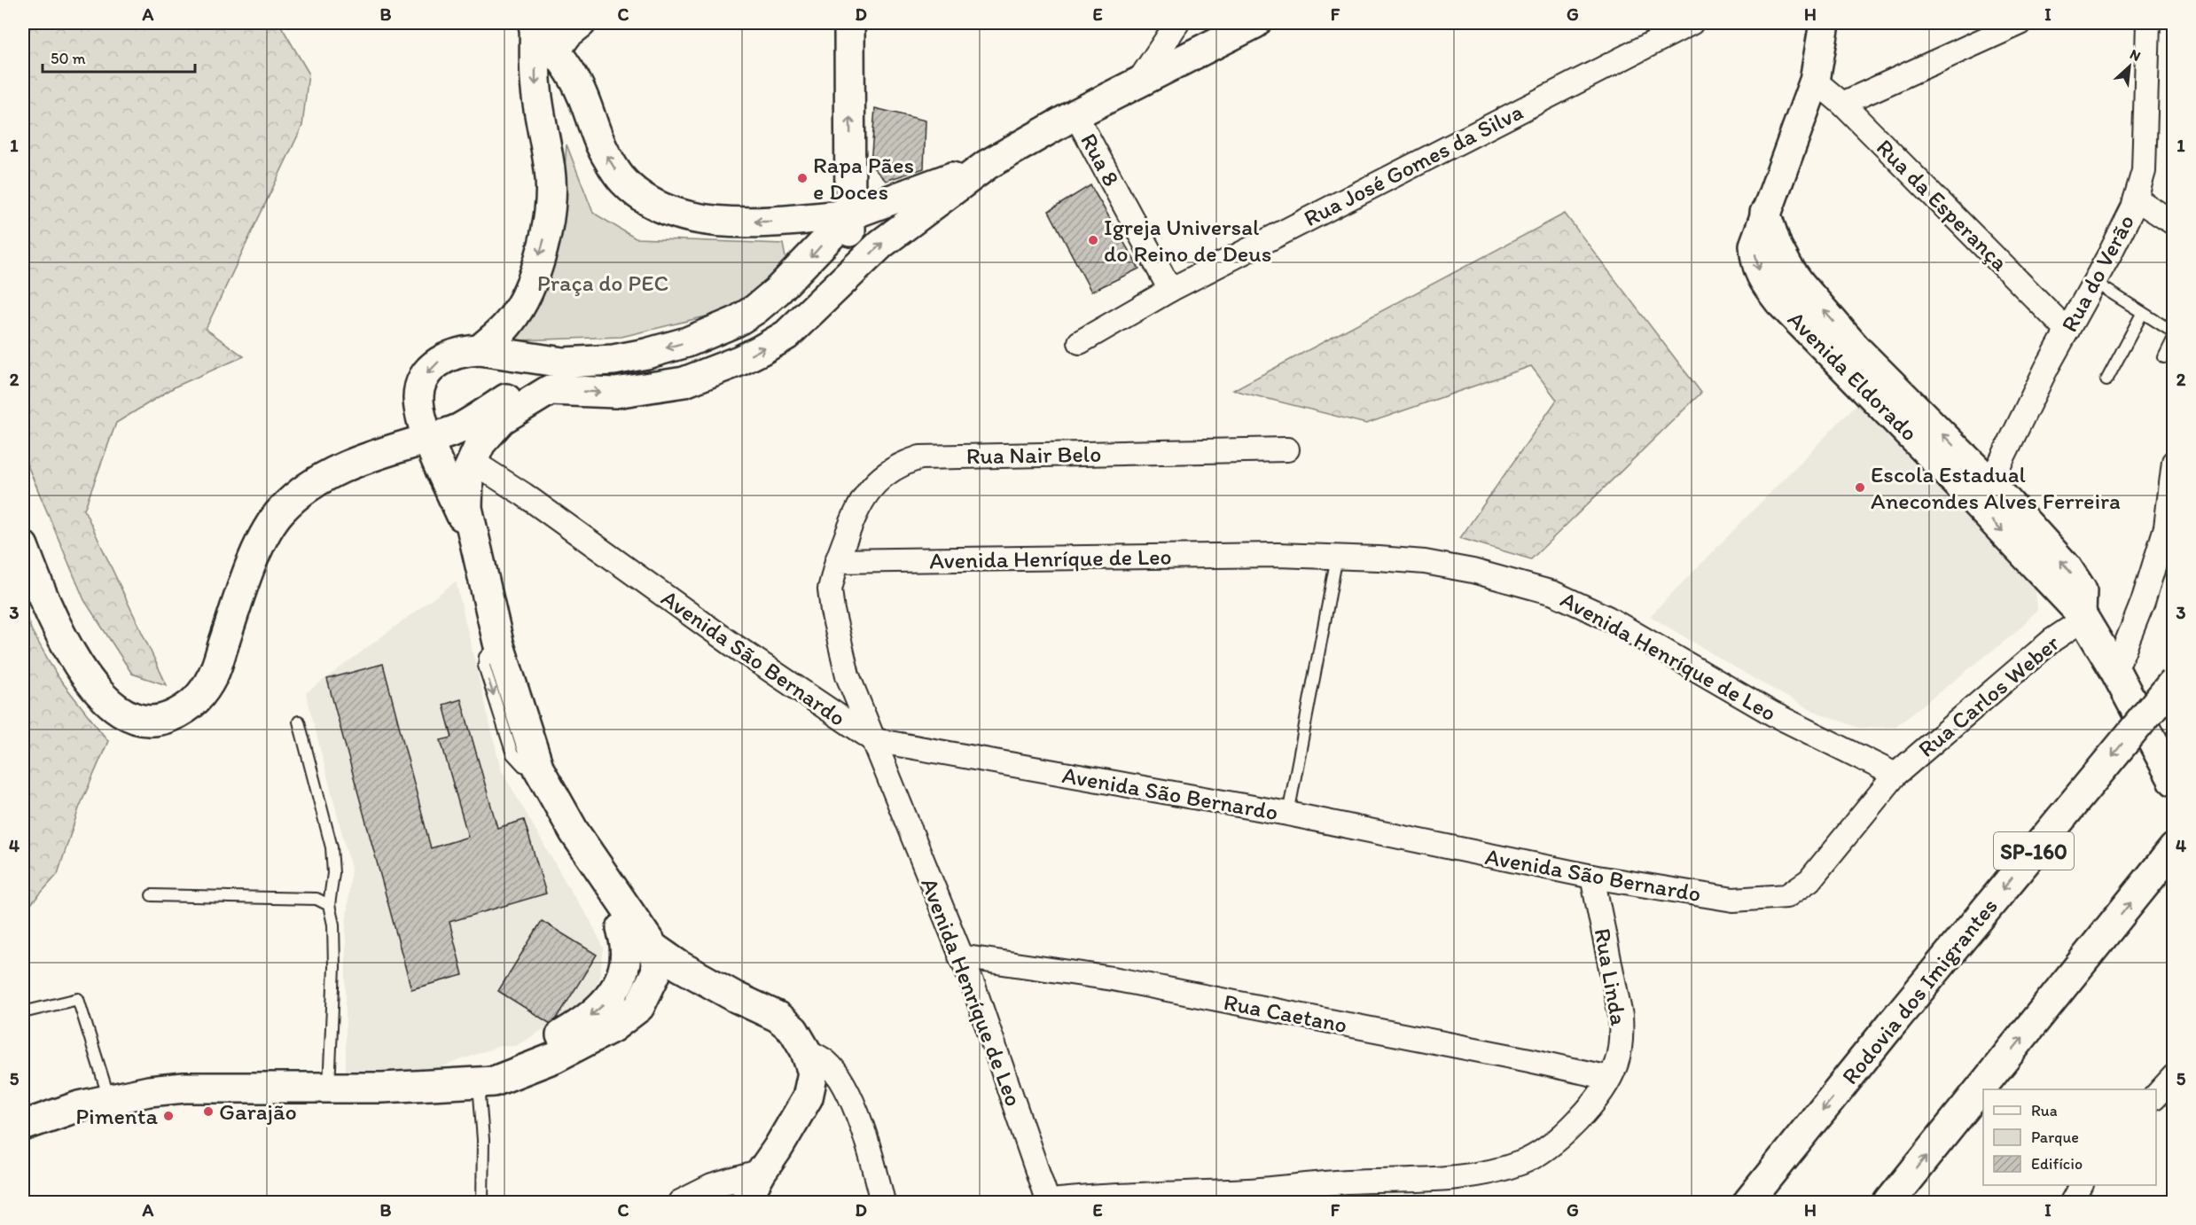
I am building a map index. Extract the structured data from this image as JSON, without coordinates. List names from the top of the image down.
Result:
{
  "streets": {
    "main road": ["Avenida Eldorado", "SP-160", "Rodovia dos Imigrantes"],
    "street": [
      "Rua 8",
      "Rua José Gomes da Silva",
      "Rua da Esperança",
      "Rua do Verão",
      "Rua Nair Belo",
      "Avenida Henríque de Leo",
      "Avenida São Bernardo",
      "Rua Carlos Weber",
      "Rua Linda",
      "Rua Caetano"
    ]
  },
  "crossings": [
    ["Rua 8", "Rua José Gomes da Silva"],
    ["Rua da Esperança", "Rua do Verão"],
    ["Rua da Esperança", "Avenida Eldorado"],
    ["Rua do Verão", "Avenida Eldorado"],
    ["Avenida Eldorado", "Rua Carlos Weber"],
    ["Rua Nair Belo", "Avenida Henríque de Leo"],
    ["Avenida Henríque de Leo", "Avenida São Bernardo"],
    ["Avenida Henríque de Leo", "Rua Carlos Weber"],
    ["Avenida Henríque de Leo", "Rua Linda"],
    ["Avenida Henríque de Leo", "Rua Caetano"],
    ["Avenida São Bernardo", "Rua Carlos Weber"],
    ["Avenida São Bernardo", "Rua Linda"],
    ["Rua Linda", "Rua Caetano"]
  ],
  "parks": ["Praça do PEC"],
  "places": [
    "Rapa Pães e Doces",
    "Igreja Universal do Reino de Deus",
    "Escola Estadual Anecondes Alves Ferreira",
    "Garajão",
    "Pimenta"
  ],
  "legend": ["Rua", "Parque", "Edifício"],
  "scale_bar": "50 m",
  "north": "top right",
  "grid": {
    "columns": [
      "A",
      "B",
      "C",
      "D",
      "E",
      "F",
      "G",
      "H",
      "I"
    ],
    "rows": [
      "1",
      "2",
      "3",
      "4",
      "5"
    ]
  }
}
